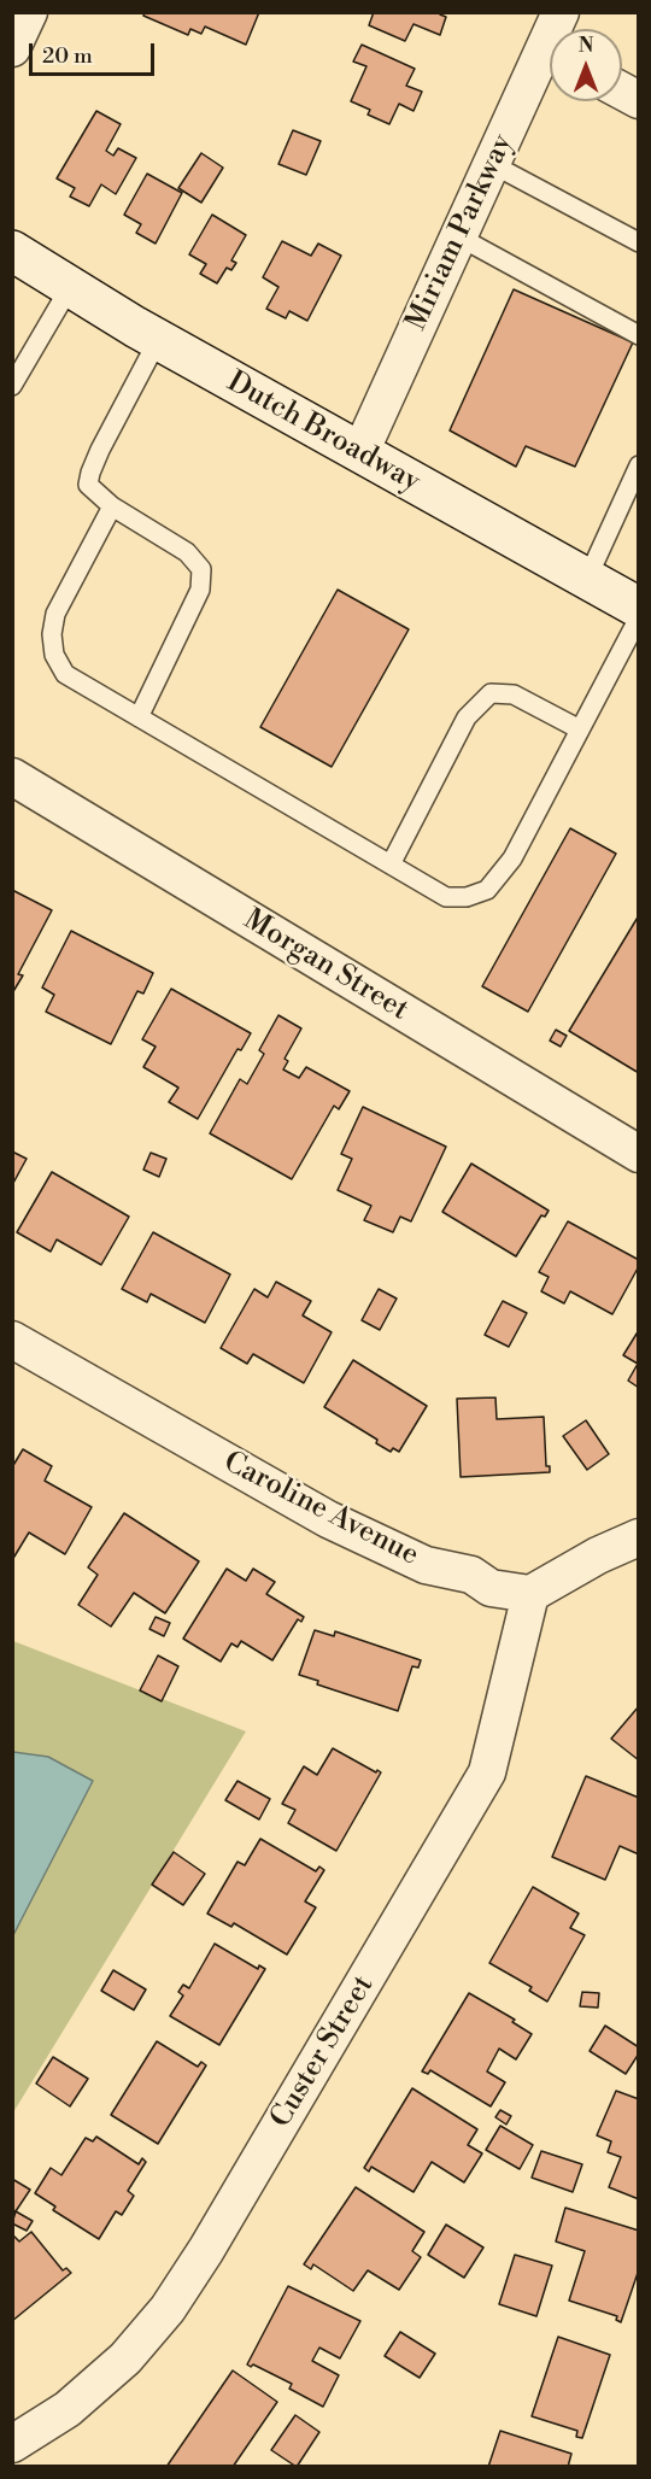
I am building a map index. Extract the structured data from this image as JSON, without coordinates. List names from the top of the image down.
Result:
{
  "streets": {
    "main road": ["Dutch Broadway"],
    "street": [
      "Miriam Parkway",
      "Morgan Street",
      "Caroline Avenue",
      "Custer Street"
    ]
  },
  "crossings": [
    ["Miriam Parkway", "Dutch Broadway"],
    ["Caroline Avenue", "Custer Street"]
  ],
  "scale_bar": "20 m",
  "north": "top"
}
